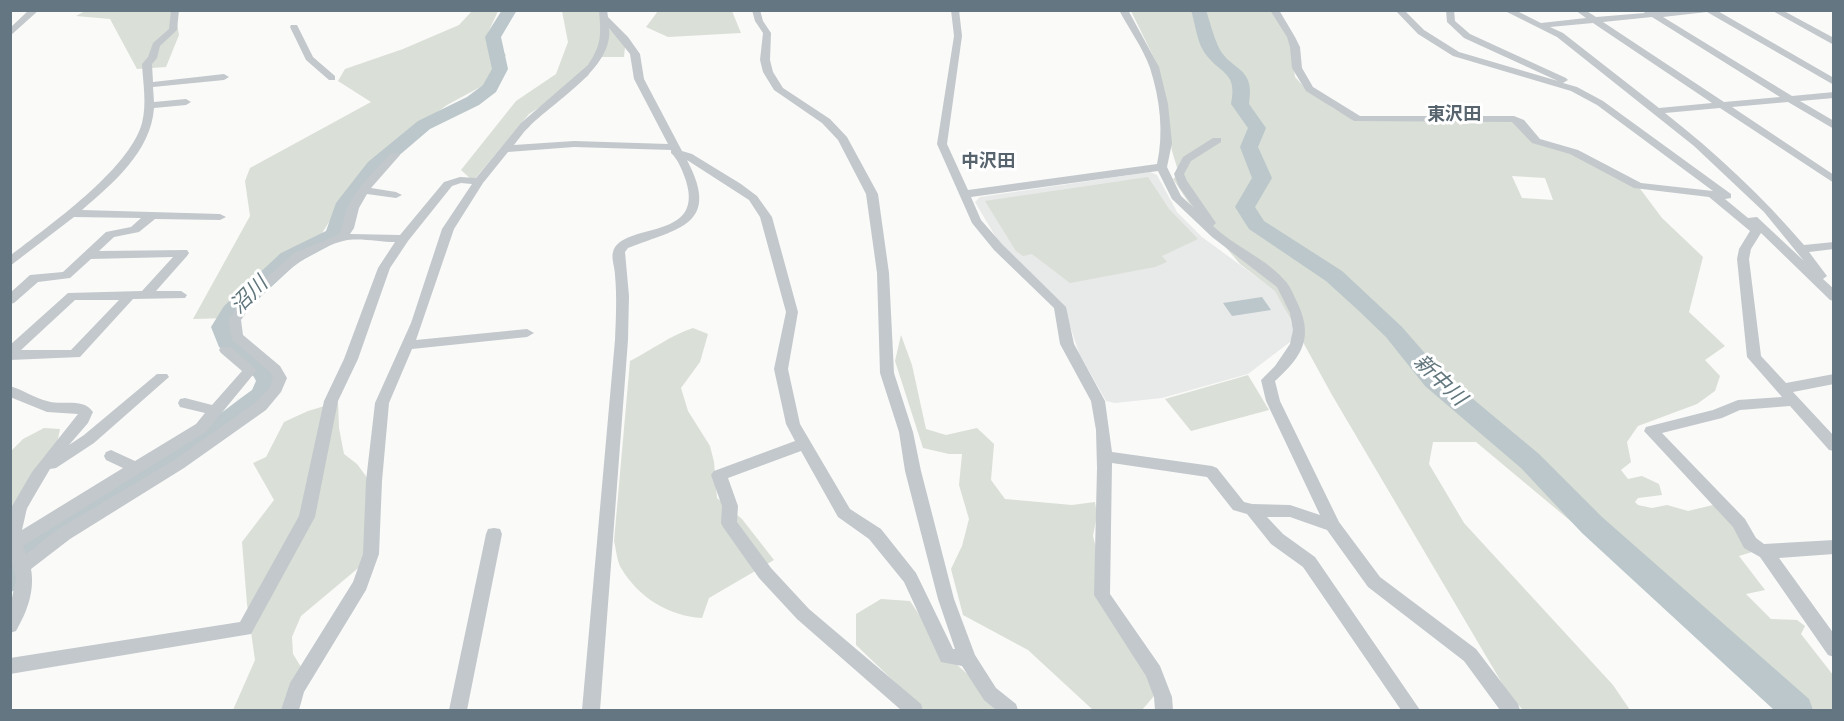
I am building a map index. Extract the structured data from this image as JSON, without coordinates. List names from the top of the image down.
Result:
{
  "districts": ["東沢田", "中沢田"],
  "water": ["沼川", "新中川"]
}
